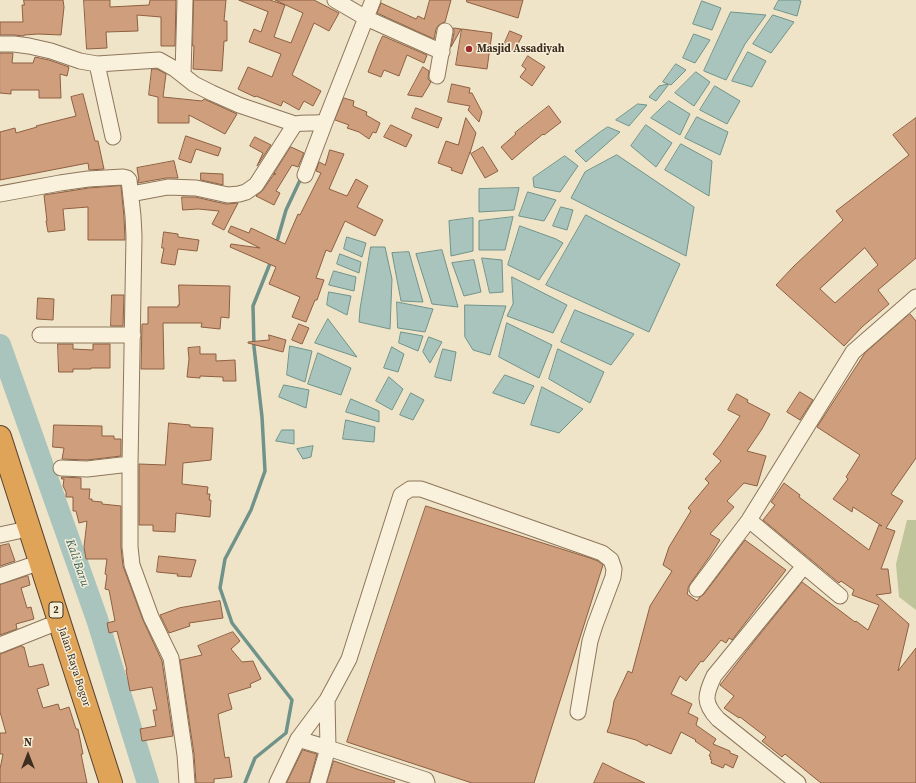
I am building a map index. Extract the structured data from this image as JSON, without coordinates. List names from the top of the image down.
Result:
{
  "streets": {
    "highway": ["2", "Jalan Raya Bogor"]
  },
  "water": ["Kali Baru"],
  "places": ["Masjid Assadiyah"],
  "north": "top"
}
